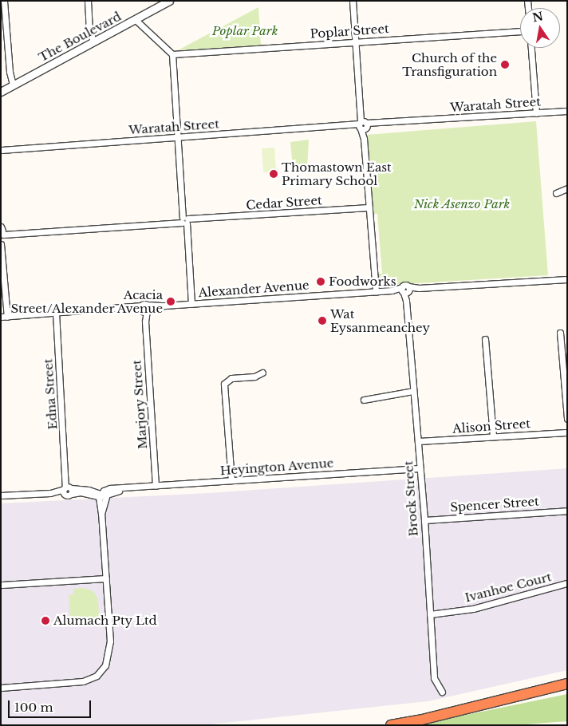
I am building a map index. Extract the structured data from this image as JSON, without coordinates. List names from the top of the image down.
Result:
{
  "streets": {
    "street": [
      "Poplar Street",
      "The Boulevard",
      "Waratah Street",
      "Cedar Street",
      "Alexander Avenue",
      "Edna Street",
      "Marjory Street",
      "Alison Street",
      "Heyington Avenue",
      "Brock Street",
      "Spencer Street",
      "Ivanhoe Court"
    ]
  },
  "crossings": [
    ["Alexander Avenue", "Edna Street"],
    ["Alexander Avenue", "Marjory Street"],
    ["Alexander Avenue", "Brock Street"],
    ["Marjory Street", "Heyington Avenue"],
    ["Alison Street", "Brock Street"],
    ["Heyington Avenue", "Brock Street"],
    ["Brock Street", "Spencer Street"],
    ["Brock Street", "Ivanhoe Court"]
  ],
  "parks": ["Poplar Park", "Nick Asenzo Park"],
  "places": [
    "Church of the Transfiguration",
    "Thomastown East Primary School",
    "Foodworks",
    "Acacia Street/Alexander Avenue",
    "Wat Eysanmeanchey",
    "Alumach Pty Ltd"
  ],
  "scale_bar": "100 m",
  "north": "top"
}
